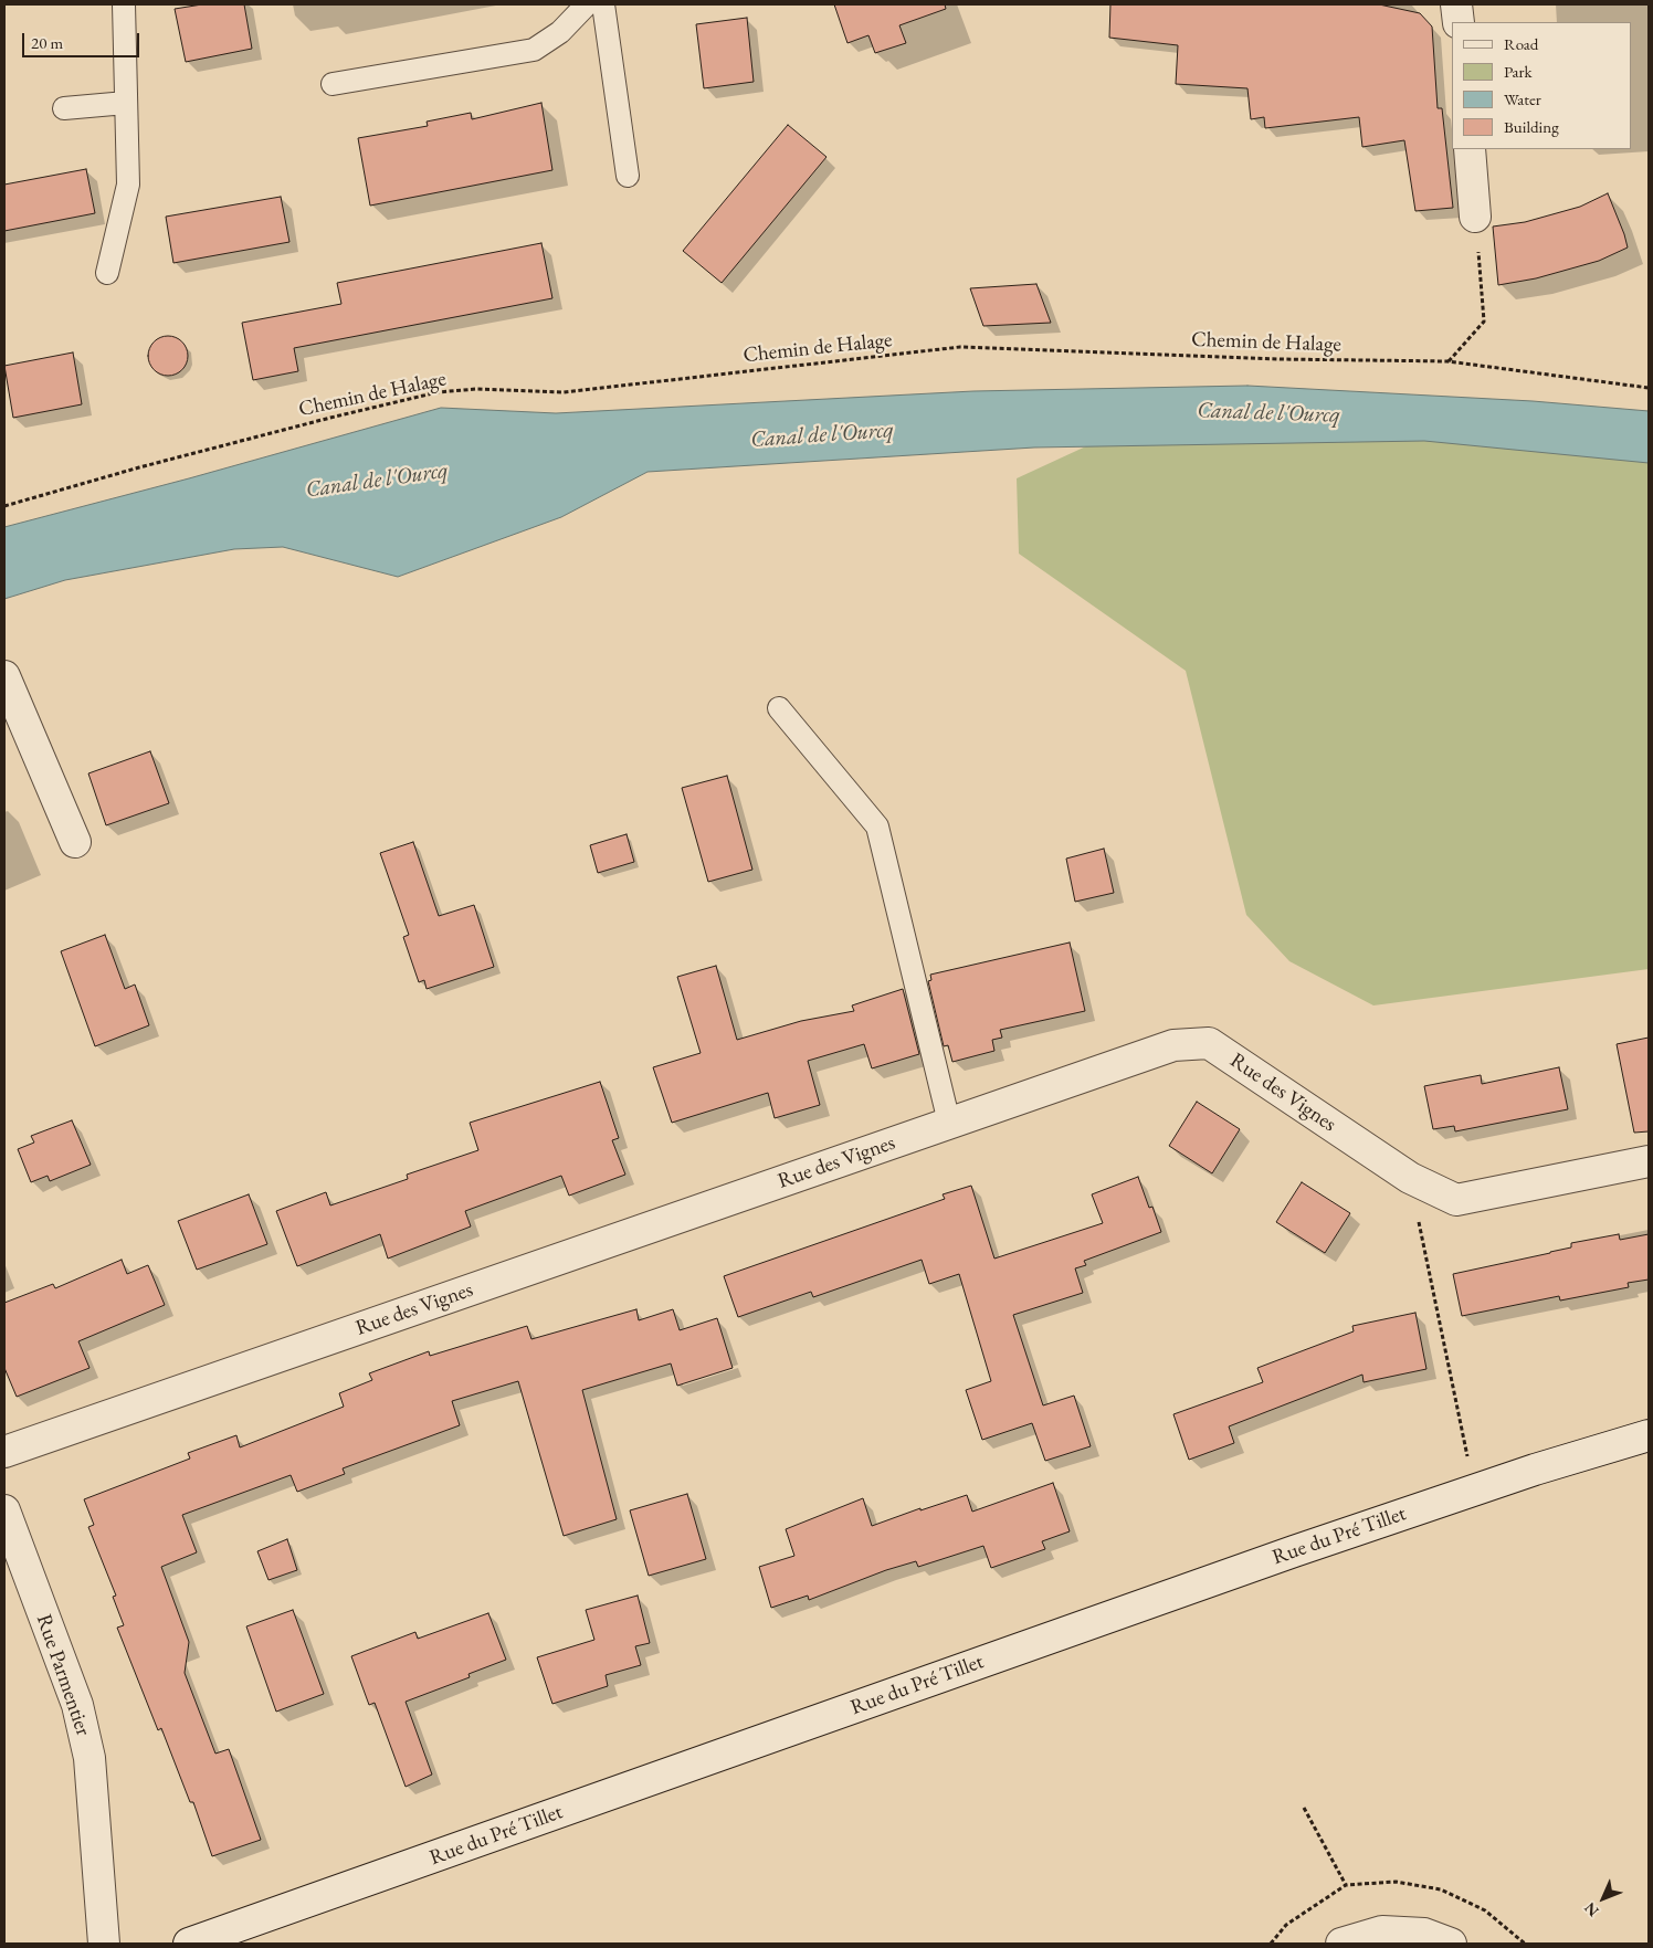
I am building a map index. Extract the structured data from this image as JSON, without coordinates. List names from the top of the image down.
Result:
{
  "streets": {
    "street": ["Rue des Vignes", "Rue du Pré Tillet", "Rue Parmentier"],
    "path": ["Chemin de Halage"]
  },
  "water": ["Canal de l'Ourcq"],
  "legend": [
    "Road",
    "Park",
    "Water",
    "Building"
  ],
  "scale_bar": "20 m",
  "north": "bottom left"
}
